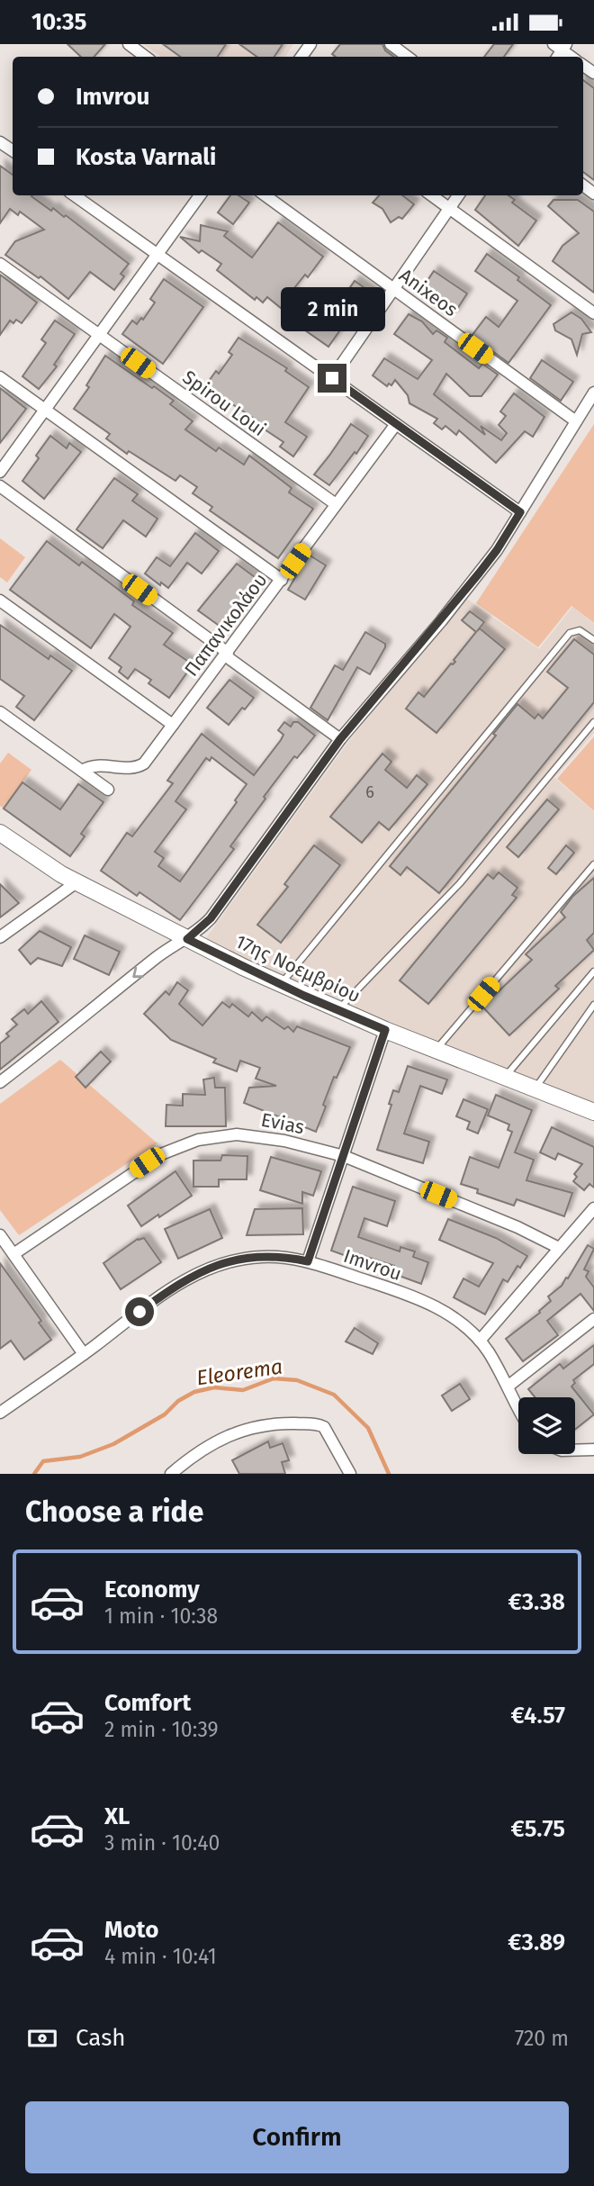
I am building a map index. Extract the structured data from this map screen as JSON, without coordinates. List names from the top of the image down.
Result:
{
  "streets": {
    "street": [
      "Anixeos",
      "Spirou Loui",
      "Παπανικολάου",
      "17ης Νοεμβρίου",
      "Evias",
      "Imvrou"
    ]
  },
  "crossings": [
    ["Spirou Loui", "Παπανικολάου"]
  ],
  "water": ["Eleorema"],
  "house_numbers": ["6"],
  "page": {
    "status": "10:35",
    "banner": ["Imvrou", "Kosta Varnali"],
    "bubble": "2 min",
    "heading": "Choose a ride",
    "list": [
      {
        "name": "Economy",
        "note": "1 min · 10:38",
        "value": "€3.38"
      },
      {
        "name": "Comfort",
        "note": "2 min · 10:39",
        "value": "€4.57"
      },
      {
        "name": "XL",
        "note": "3 min · 10:40",
        "value": "€5.75"
      },
      {
        "name": "Moto",
        "note": "4 min · 10:41",
        "value": "€3.89"
      }
    ],
    "pay": ["Cash", "720 m"],
    "buttons": "Confirm"
  }
}
